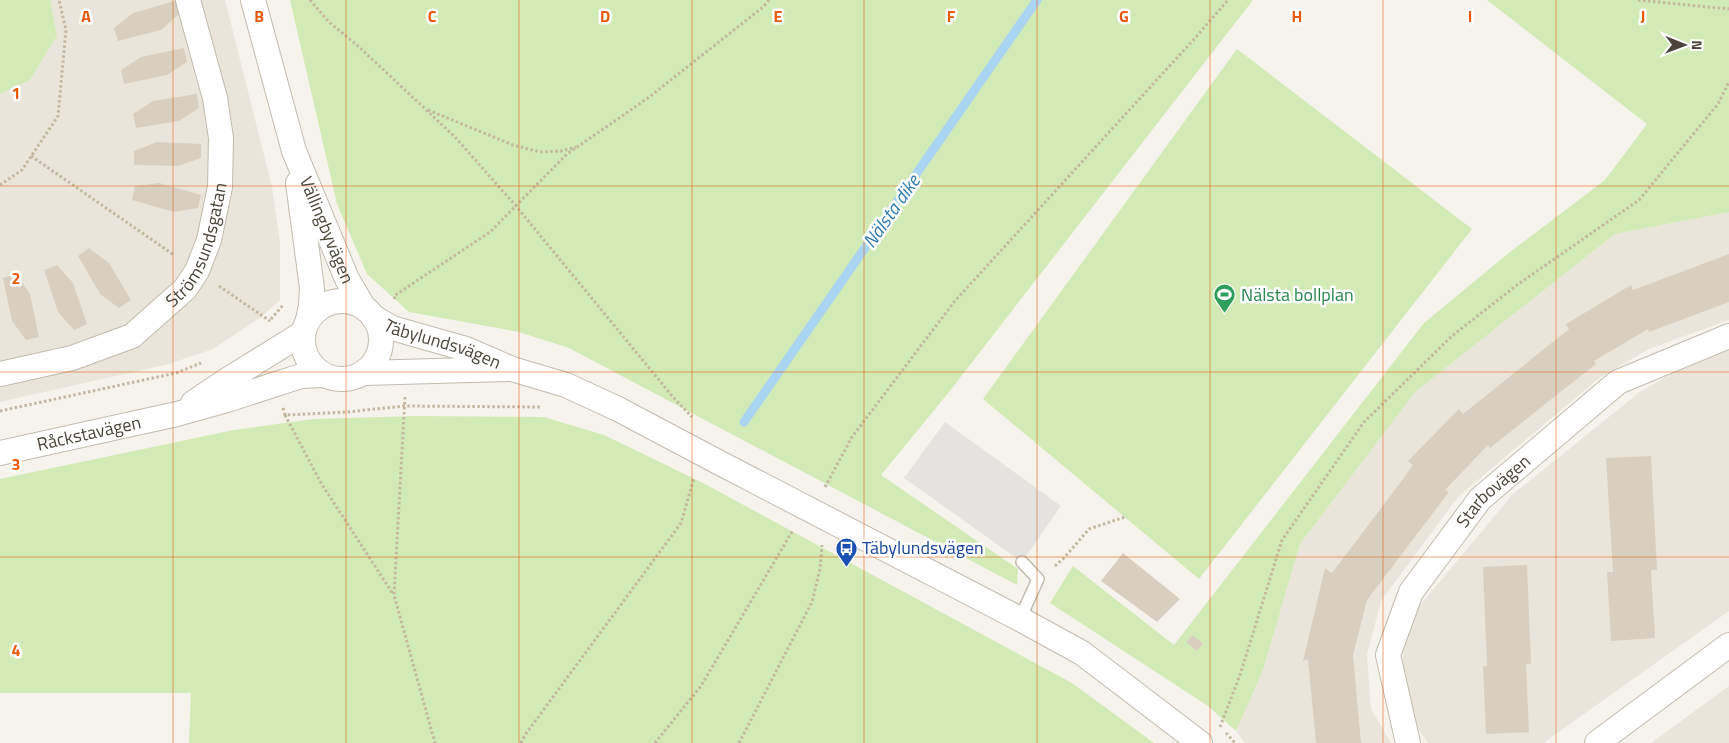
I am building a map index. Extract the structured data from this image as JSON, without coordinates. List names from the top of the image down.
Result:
{
  "streets": {
    "street": [
      "Vällingbyvägen",
      "Strömsundsgatan",
      "Täbylundsvägen",
      "Råckstavägen",
      "Starbovägen"
    ]
  },
  "crossings": [
    ["Vällingbyvägen", "Täbylundsvägen"],
    ["Vällingbyvägen", "Råckstavägen"],
    ["Täbylundsvägen", "Råckstavägen"]
  ],
  "water": ["Nälsta dike"],
  "places": {
    "sports": ["Nälsta bollplan"],
    "bus stop": ["Täbylundsvägen"]
  },
  "north": "right",
  "grid": {
    "columns": [
      "A",
      "B",
      "C",
      "D",
      "E",
      "F",
      "G",
      "H",
      "I",
      "J"
    ],
    "rows": [
      "1",
      "2",
      "3",
      "4"
    ]
  }
}
